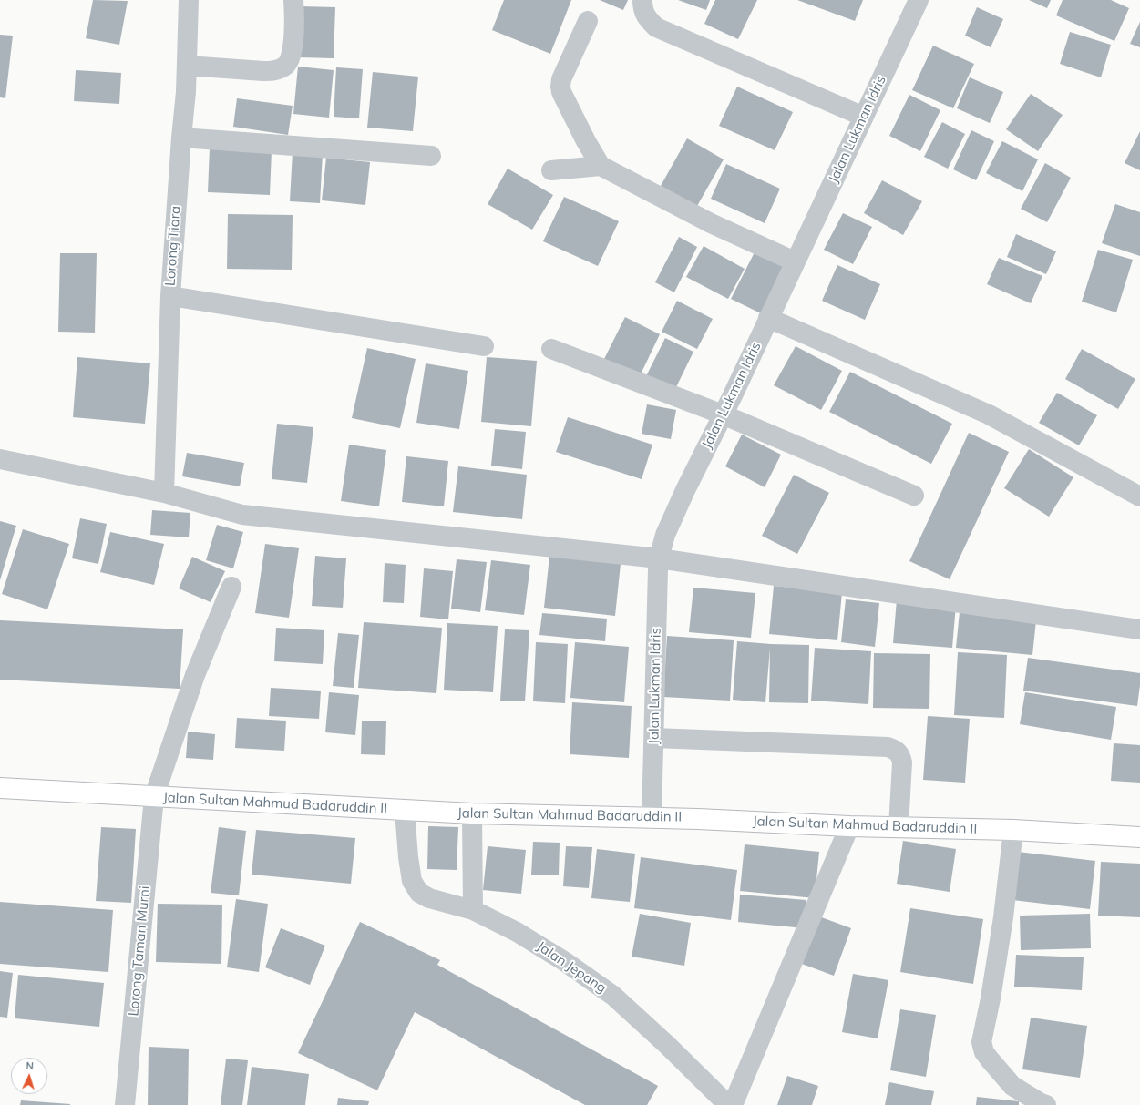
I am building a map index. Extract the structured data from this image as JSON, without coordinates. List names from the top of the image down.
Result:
{
  "streets": {
    "highway": ["Jalan Sultan Mahmud Badaruddin II"],
    "street": [
      "Jalan Lukman Idris",
      "Lorong Tiara",
      "Lorong Taman Murni",
      "Jalan Jepang"
    ]
  },
  "crossings": [
    ["Jalan Lukman Idris", "Jalan Sultan Mahmud Badaruddin II"],
    ["Jalan Sultan Mahmud Badaruddin II", "Lorong Taman Murni"],
    ["Jalan Sultan Mahmud Badaruddin II", "Jalan Jepang"]
  ],
  "north": "top"
}
